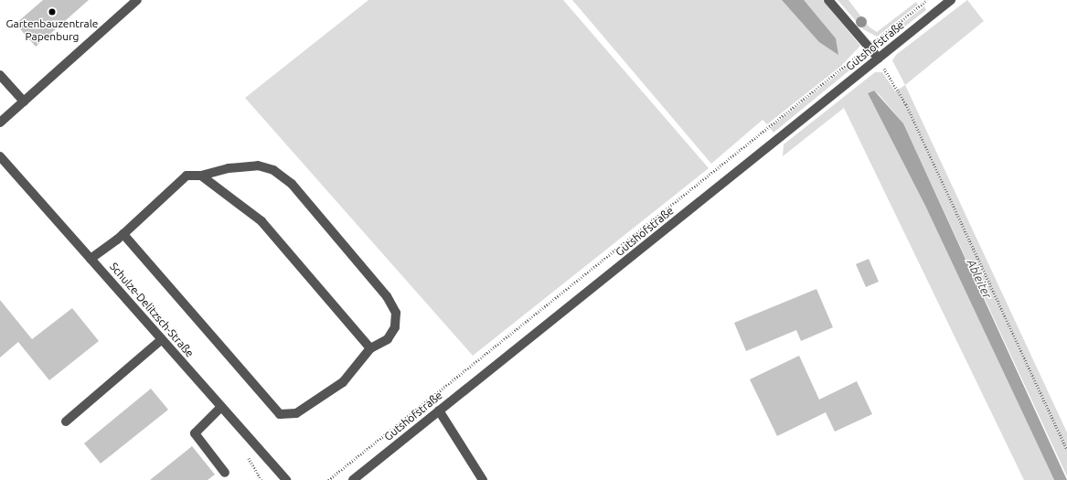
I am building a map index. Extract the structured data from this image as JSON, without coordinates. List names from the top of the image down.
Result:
{
  "streets": {
    "street": ["Gutshofstraße", "Schulze-Delitzsch-Straße"]
  },
  "water": ["Ableiter"],
  "places": ["Gartenbauzentrale Papenburg"]
}
